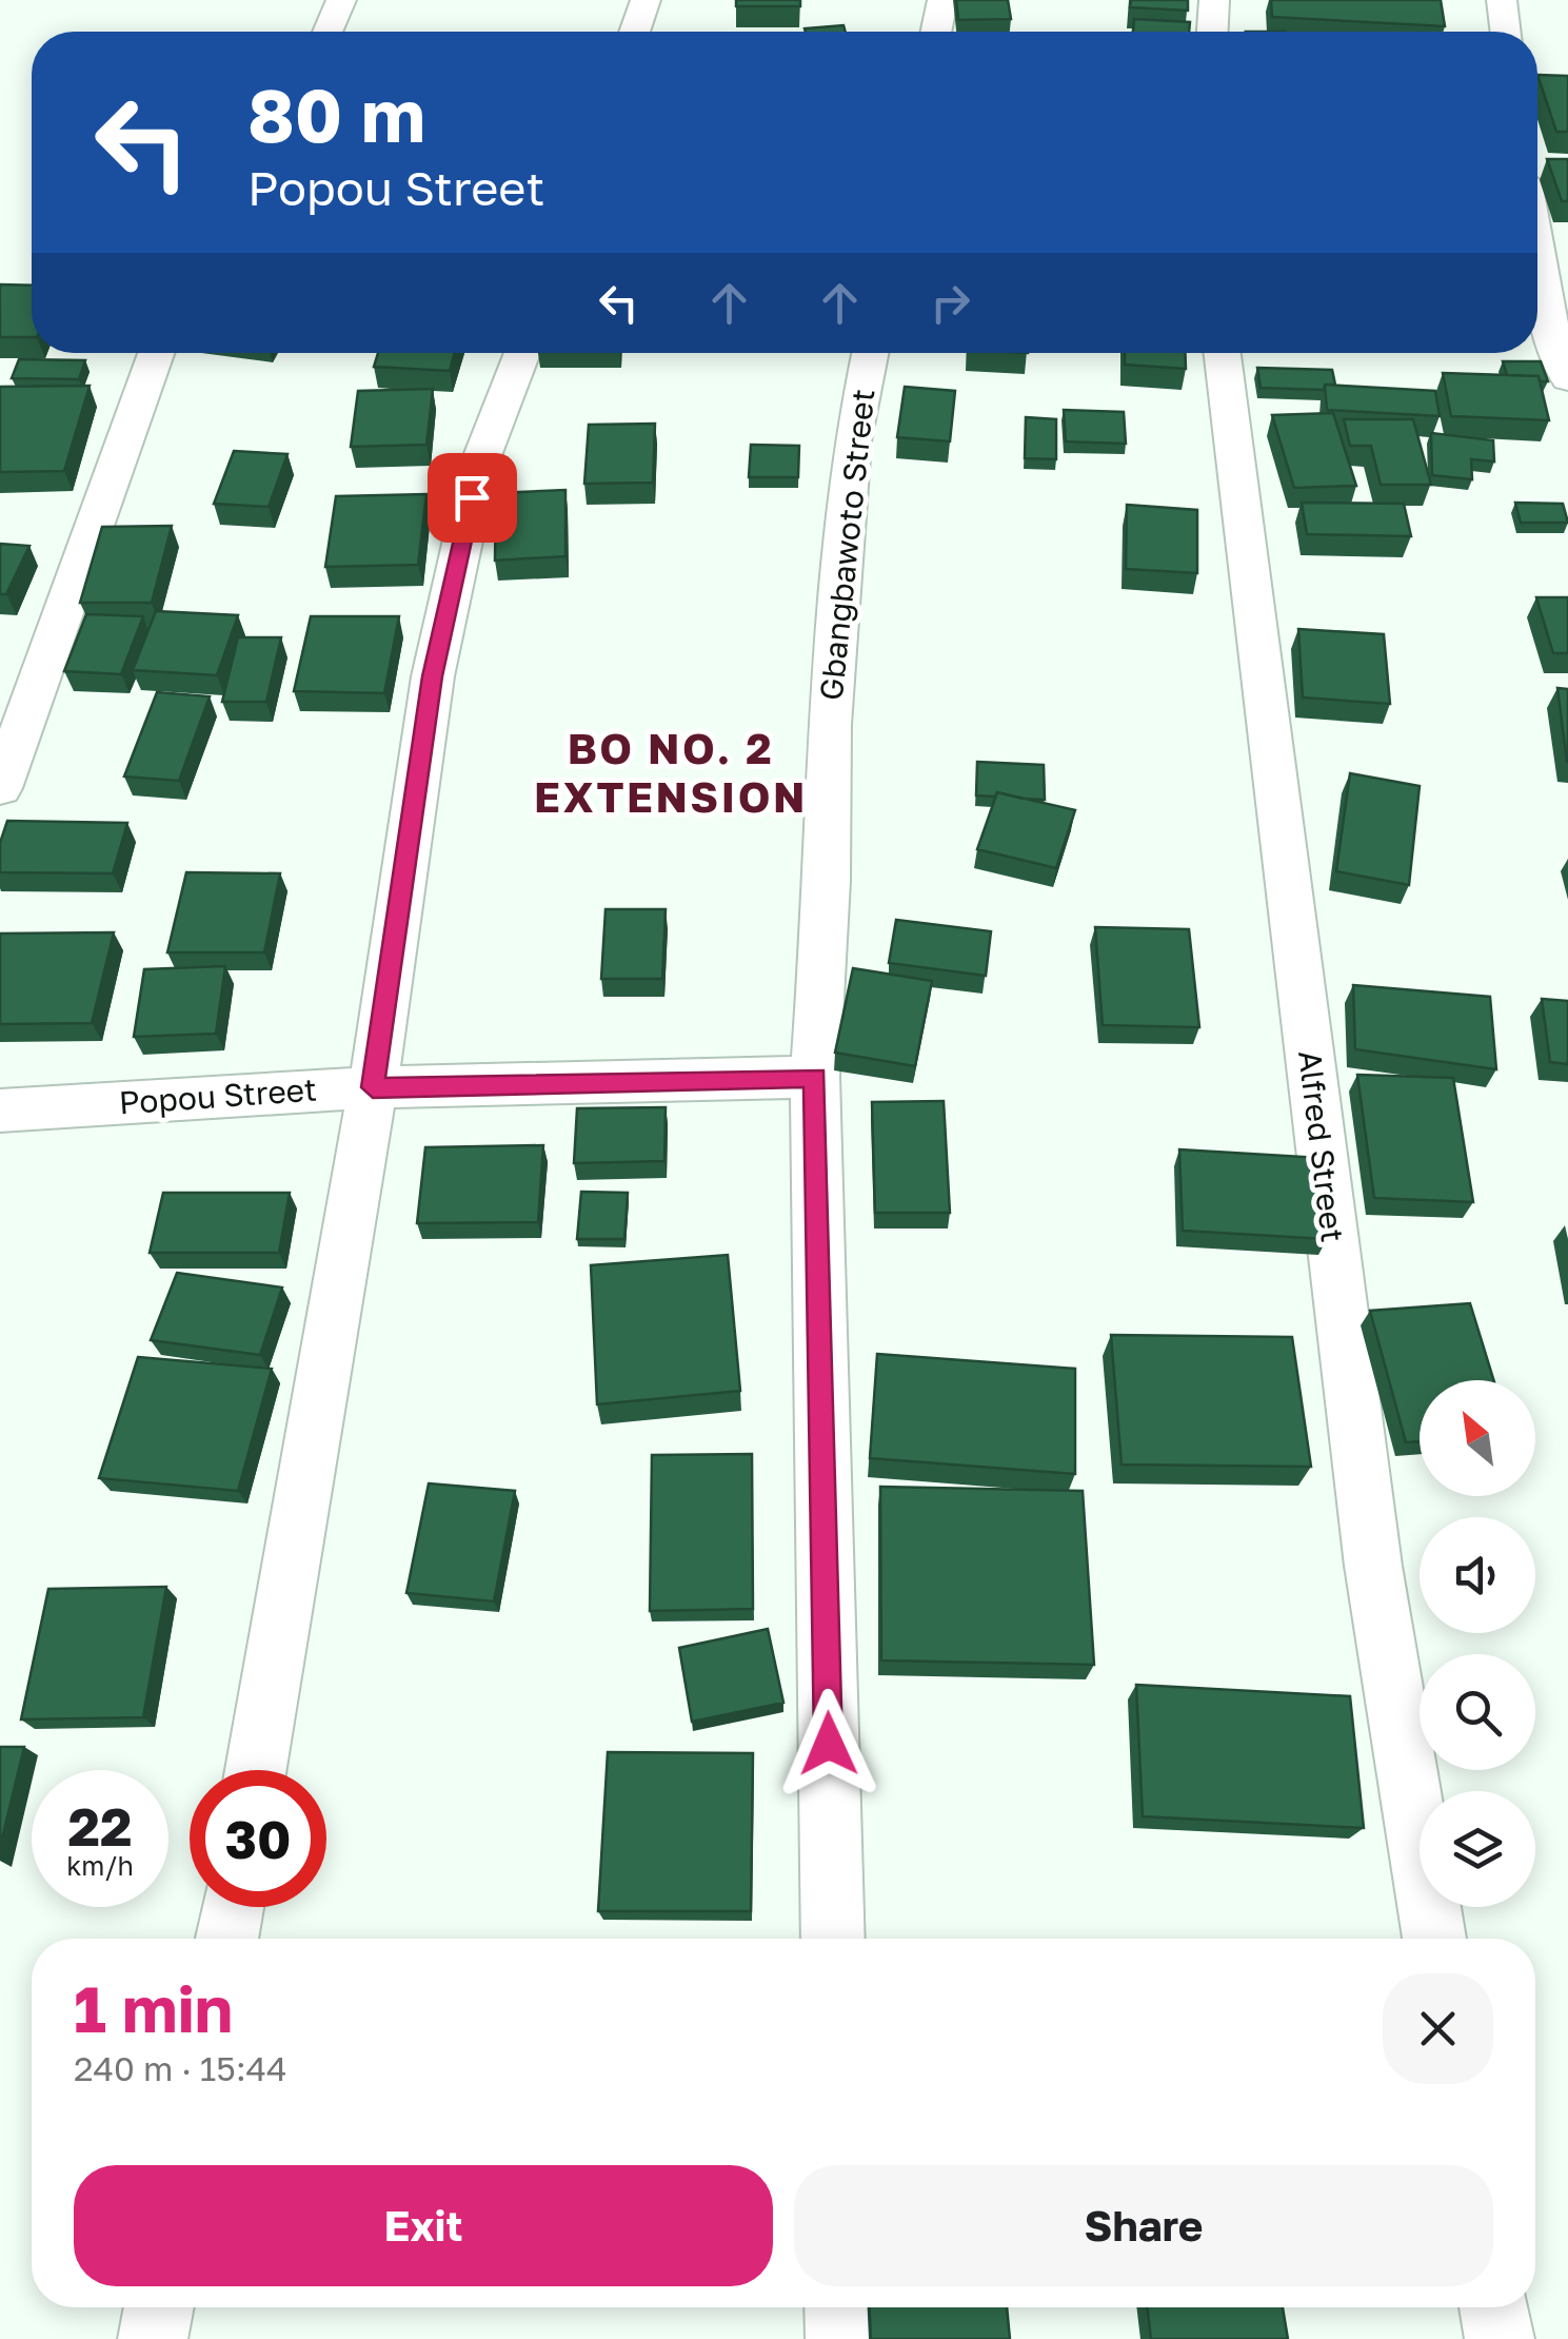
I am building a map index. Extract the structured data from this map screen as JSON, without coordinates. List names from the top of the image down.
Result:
{
  "streets": {
    "street": ["Gbangbawoto Street", "Popou Street", "Alfred Street"]
  },
  "crossings": [
    ["Gbangbawoto Street", "Popou Street"]
  ],
  "districts": ["BO NO. 2 EXTENSION"],
  "north": "top left",
  "page": {
    "turn": ["80 m", "Popou Street"],
    "speed": "22 km/h",
    "limit": "30",
    "heading": ["1 min", "240 m · 15:44"],
    "buttons": ["Exit", "Share"]
  }
}
